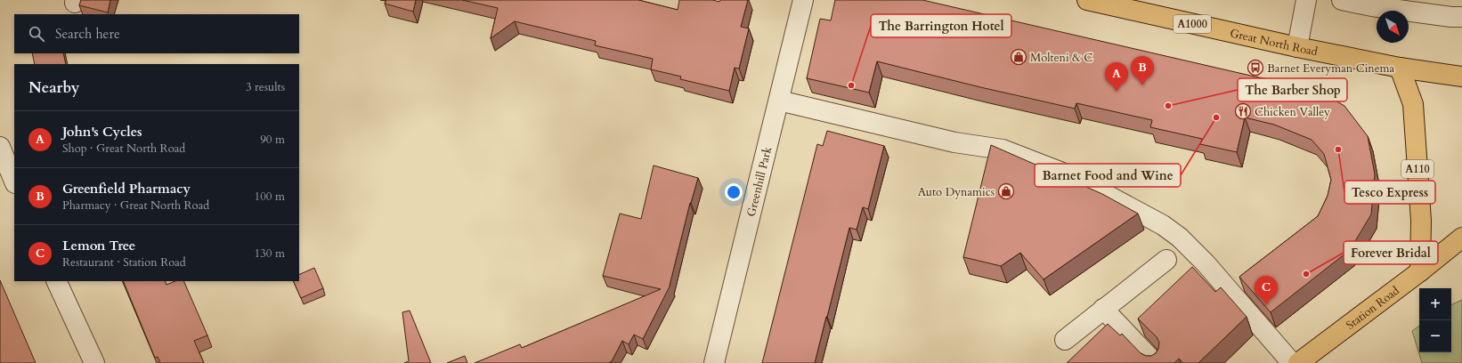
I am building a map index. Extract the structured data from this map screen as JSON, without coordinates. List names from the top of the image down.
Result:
{
  "streets": {
    "main road": [
      "A1000",
      "Great North Road",
      "A110",
      "Station Road"
    ],
    "street": ["Greenhill Park"]
  },
  "crossings": [
    ["Great North Road", "A110"],
    ["A110", "Station Road"]
  ],
  "places": {
    "shop": ["Molteni & C", "Auto Dynamics"],
    "bus stop": ["Barnet Everyman Cinema"],
    "other": [
      "The Barrington Hotel",
      "The Barber Shop",
      "Barnet Food and Wine",
      "Tesco Express",
      "Forever Bridal"
    ],
    "restaurant": ["Chicken Valley"]
  },
  "north": "bottom right",
  "page": {
    "search": "Search here",
    "pins": ["B", "A", "C"],
    "heading": ["Nearby", "3 results"],
    "list": [
      {
        "mark": "A",
        "name": "John's Cycles",
        "note": "Shop · Great North Road",
        "value": "90 m"
      },
      {
        "mark": "B",
        "name": "Greenfield Pharmacy",
        "note": "Pharmacy · Great North Road",
        "value": "100 m"
      },
      {
        "mark": "C",
        "name": "Lemon Tree",
        "note": "Restaurant · Station Road",
        "value": "130 m"
      }
    ],
    "map_buttons": ["+", "−"]
  }
}
